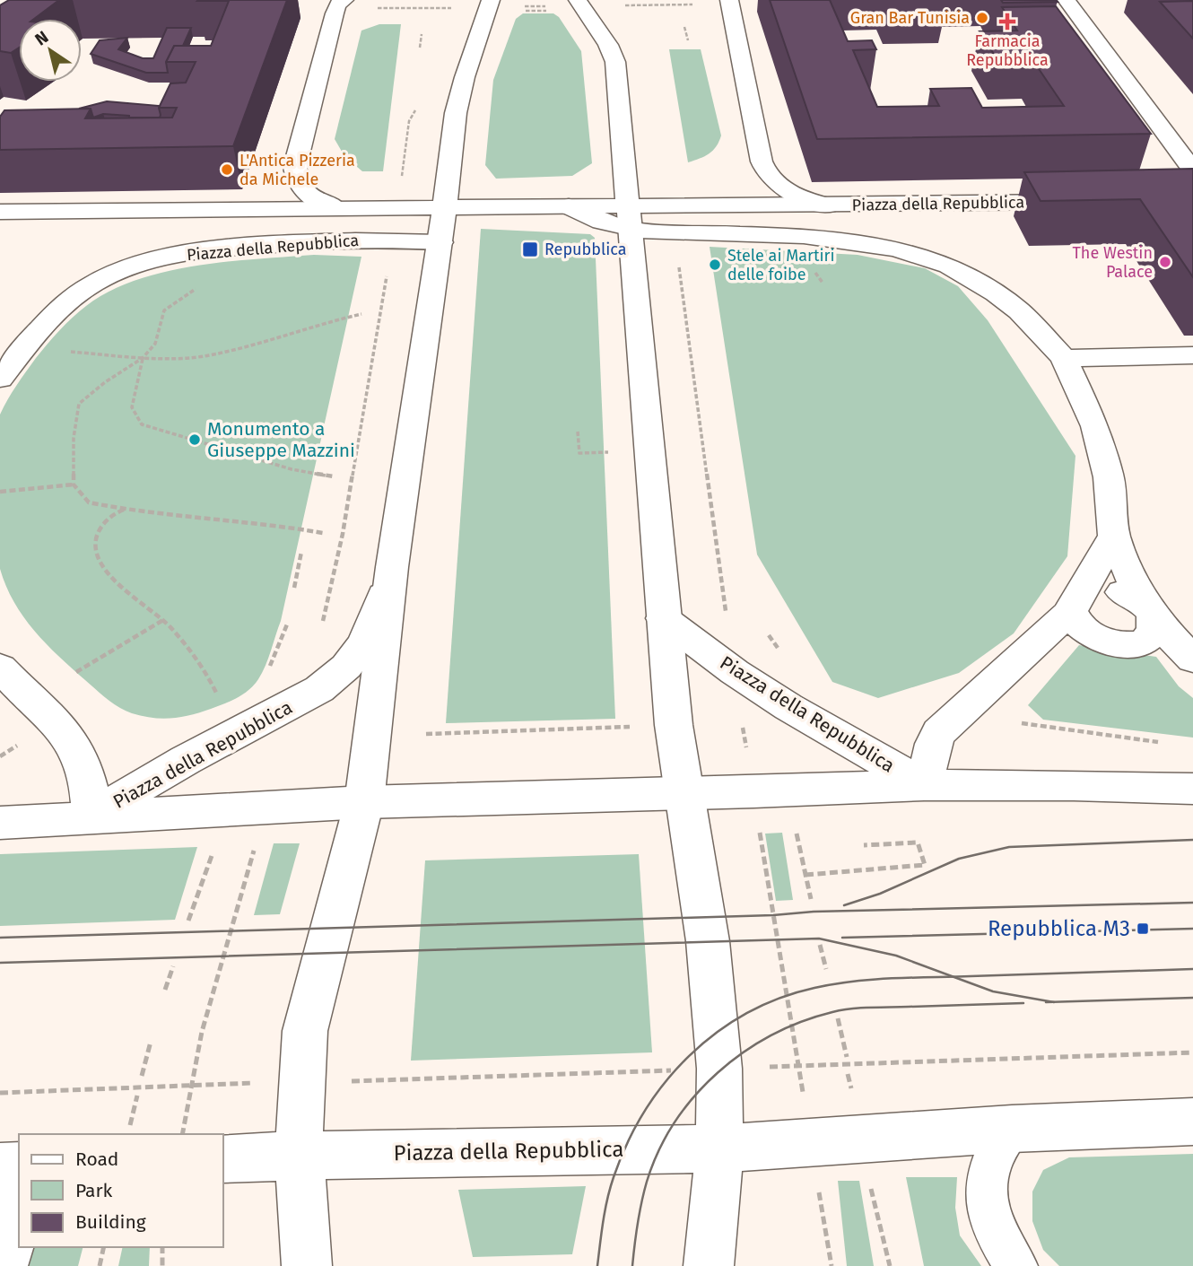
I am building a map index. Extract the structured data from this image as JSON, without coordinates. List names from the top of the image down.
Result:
{
  "streets": {
    "street": ["Piazza della Repubblica"]
  },
  "places": {
    "other": [
      "Gran Bar Tunisia",
      "L'Antica Pizzeria da Michele",
      "The Westin Palace",
      "Stele ai Martiri delle foibe",
      "Monumento a Giuseppe Mazzini"
    ],
    "health": ["Farmacia Repubblica"],
    "transit": ["Repubblica", "Repubblica M3"]
  },
  "legend": ["Road", "Park", "Building"],
  "north": "top left"
}
